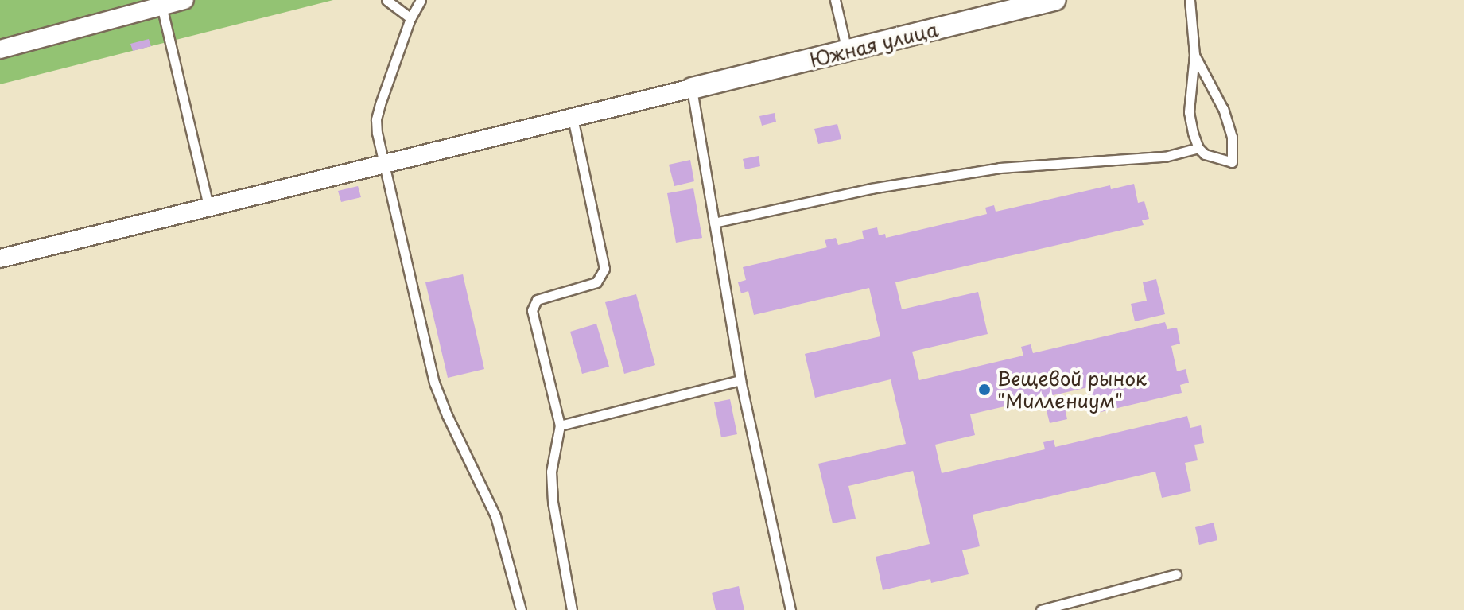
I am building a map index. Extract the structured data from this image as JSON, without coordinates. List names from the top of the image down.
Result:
{
  "streets": {
    "street": ["Южная улица"]
  },
  "places": ["Вещевой рынок \"Миллениум\""]
}
